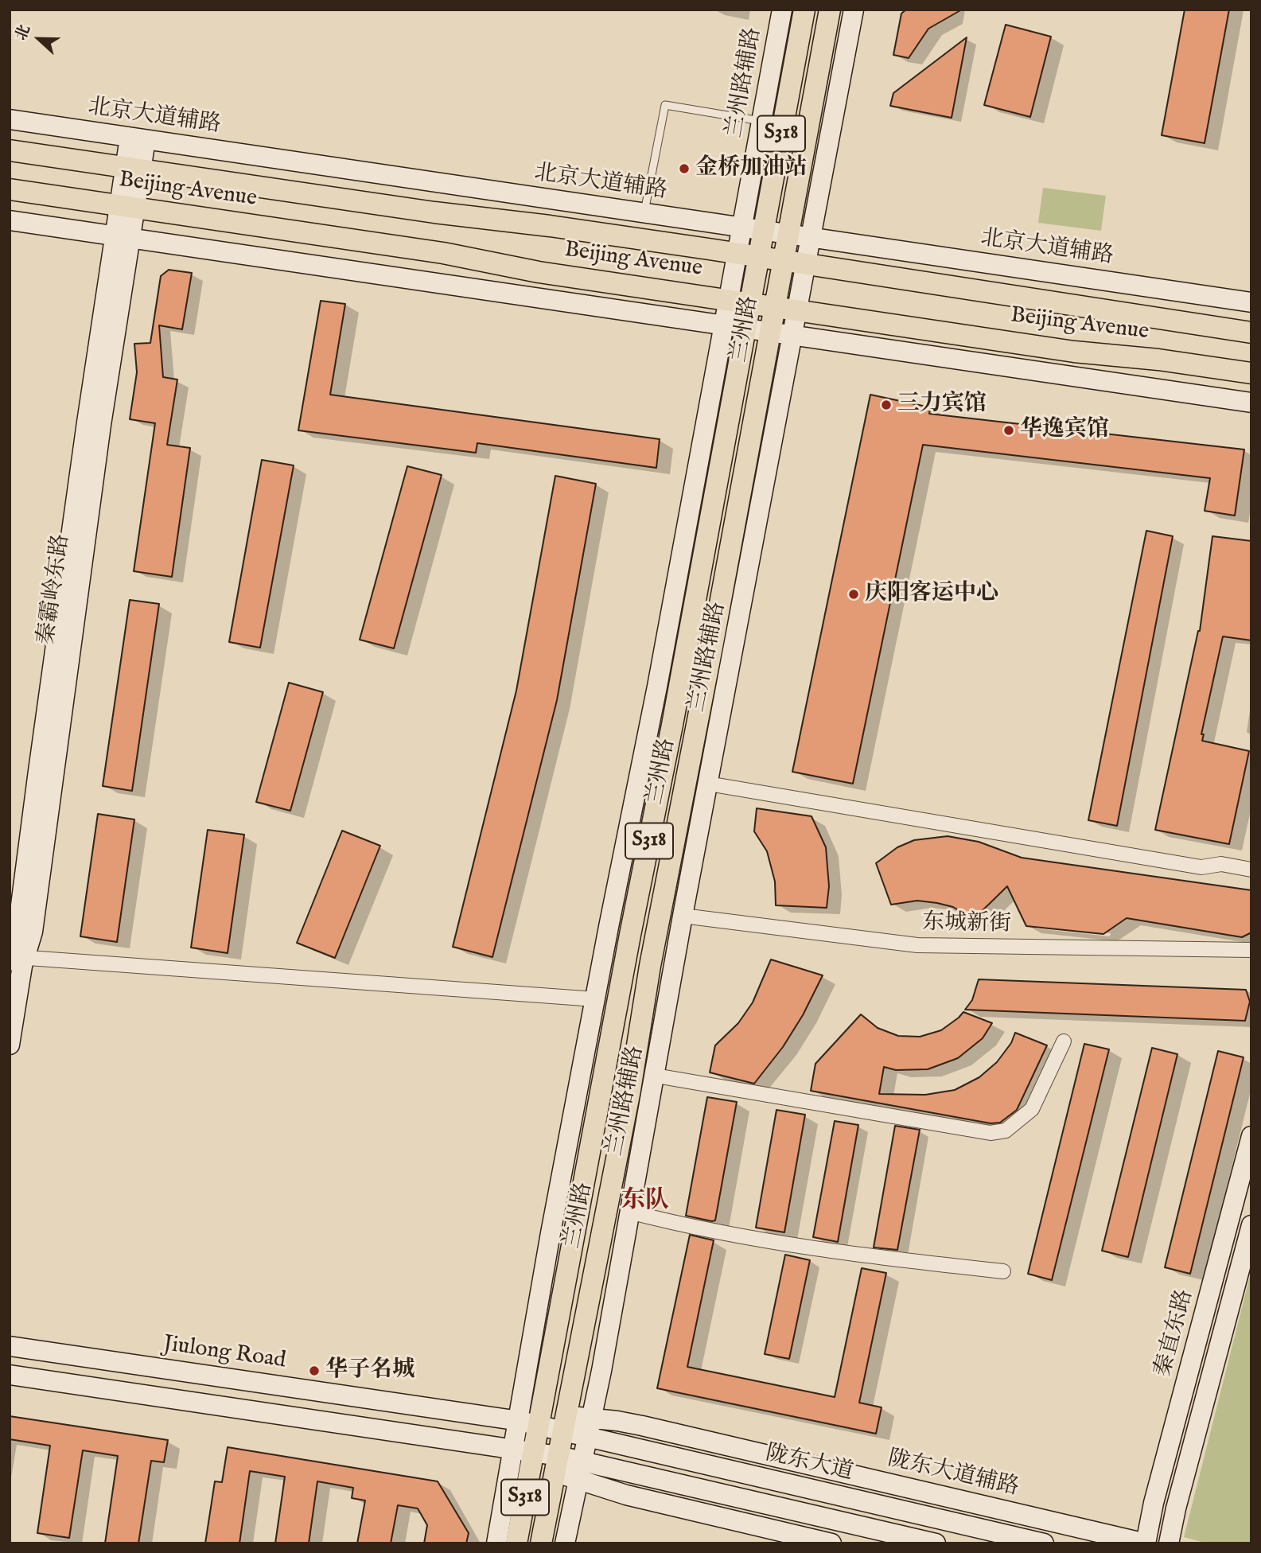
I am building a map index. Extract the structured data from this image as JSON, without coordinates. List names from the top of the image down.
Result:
{
  "streets": {
    "main road": ["S318", "Beijing Avenue", "兰州路"],
    "street": [
      "兰州路辅路",
      "北京大道辅路",
      "秦霸岭东路",
      "东城新街",
      "秦直东路",
      "Jiulong Road",
      "陇东大道",
      "陇东大道辅路"
    ]
  },
  "crossings": [
    ["兰州路辅路", "北京大道辅路"],
    ["兰州路辅路", "Beijing Avenue"],
    ["兰州路辅路", "兰州路"],
    ["兰州路辅路", "东城新街"],
    ["兰州路辅路", "Jiulong Road"],
    ["兰州路辅路", "陇东大道"],
    ["兰州路辅路", "陇东大道辅路"],
    ["北京大道辅路", "兰州路"],
    ["北京大道辅路", "秦霸岭东路"],
    ["Beijing Avenue", "兰州路"],
    ["Beijing Avenue", "秦霸岭东路"],
    ["兰州路", "Jiulong Road"],
    ["兰州路", "陇东大道"],
    ["秦直东路", "陇东大道辅路"],
    ["Jiulong Road", "陇东大道"],
    ["陇东大道", "陇东大道辅路"]
  ],
  "districts": ["东队"],
  "places": [
    "金桥加油站",
    "三力宾馆",
    "华逸宾馆",
    "庆阳客运中心",
    "华子名城"
  ],
  "north": "left"
}
